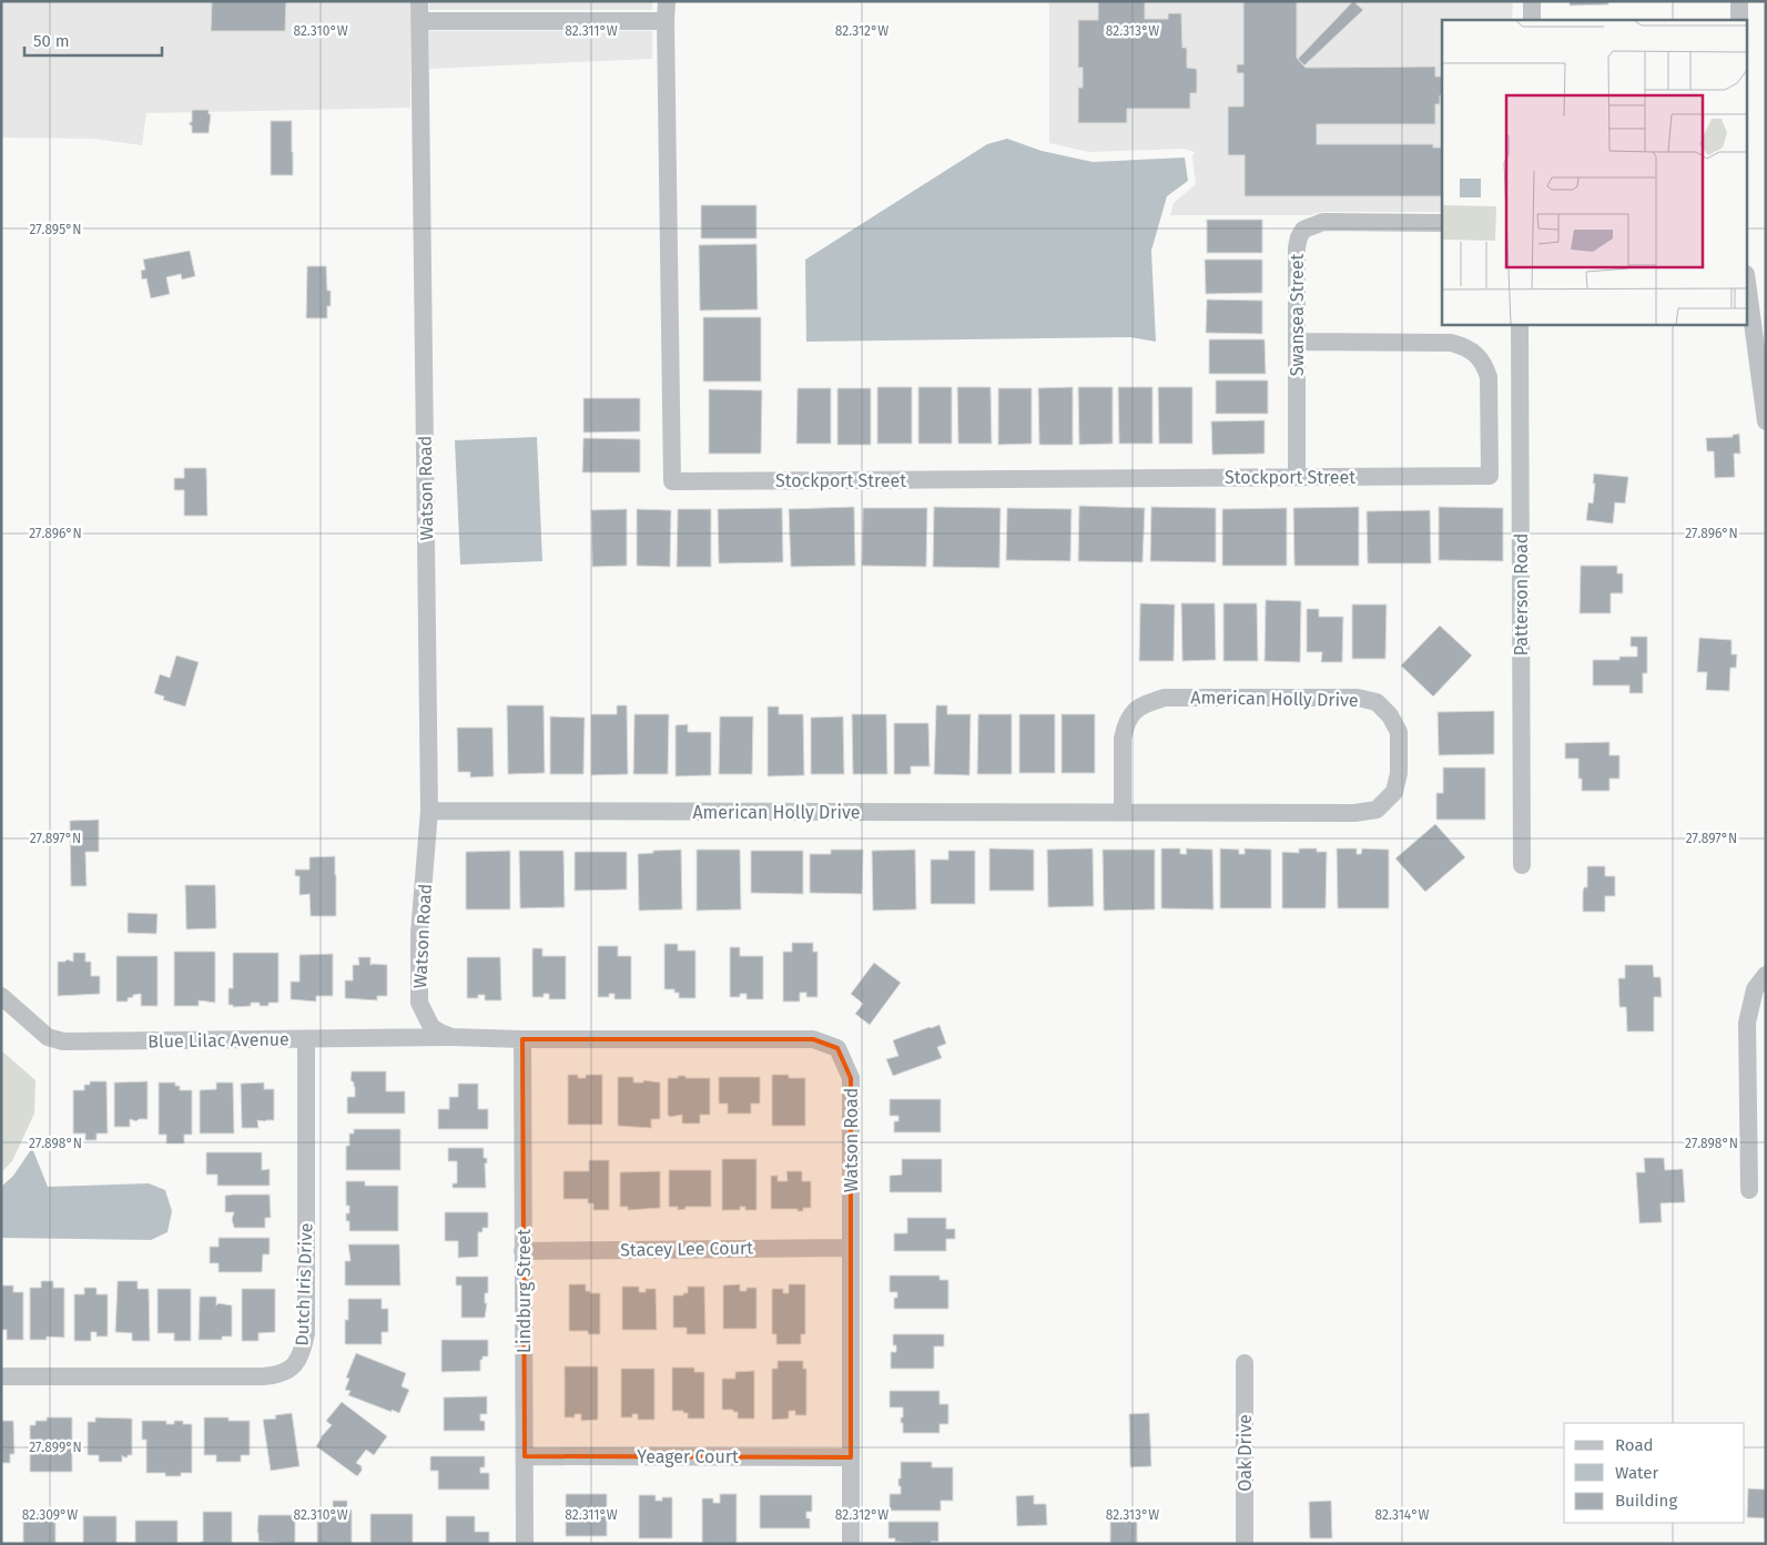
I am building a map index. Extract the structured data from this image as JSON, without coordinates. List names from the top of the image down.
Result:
{
  "streets": {
    "street": [
      "Swansea Street",
      "Stockport Street",
      "Watson Road",
      "Patterson Road",
      "American Holly Drive",
      "Blue Lilac Avenue",
      "Stacey Lee Court",
      "Dutch Iris Drive",
      "Lindburg Street",
      "Oak Drive",
      "Yeager Court"
    ]
  },
  "crossings": [
    ["Swansea Street", "Stockport Street"],
    ["Watson Road", "American Holly Drive"],
    ["Watson Road", "Blue Lilac Avenue"],
    ["Watson Road", "Stacey Lee Court"],
    ["Watson Road", "Lindburg Street"],
    ["Watson Road", "Yeager Court"],
    ["Blue Lilac Avenue", "Dutch Iris Drive"],
    ["Stacey Lee Court", "Lindburg Street"],
    ["Lindburg Street", "Yeager Court"]
  ],
  "legend": ["Road", "Water", "Building"],
  "scale_bar": "50 m",
  "coordinates": [
    "82.310°W",
    "82.311°W",
    "82.312°W",
    "82.313°W",
    "27.895°N",
    "27.896°N",
    "27.897°N",
    "27.898°N",
    "27.899°N",
    "82.309°W",
    "82.314°W"
  ]
}
